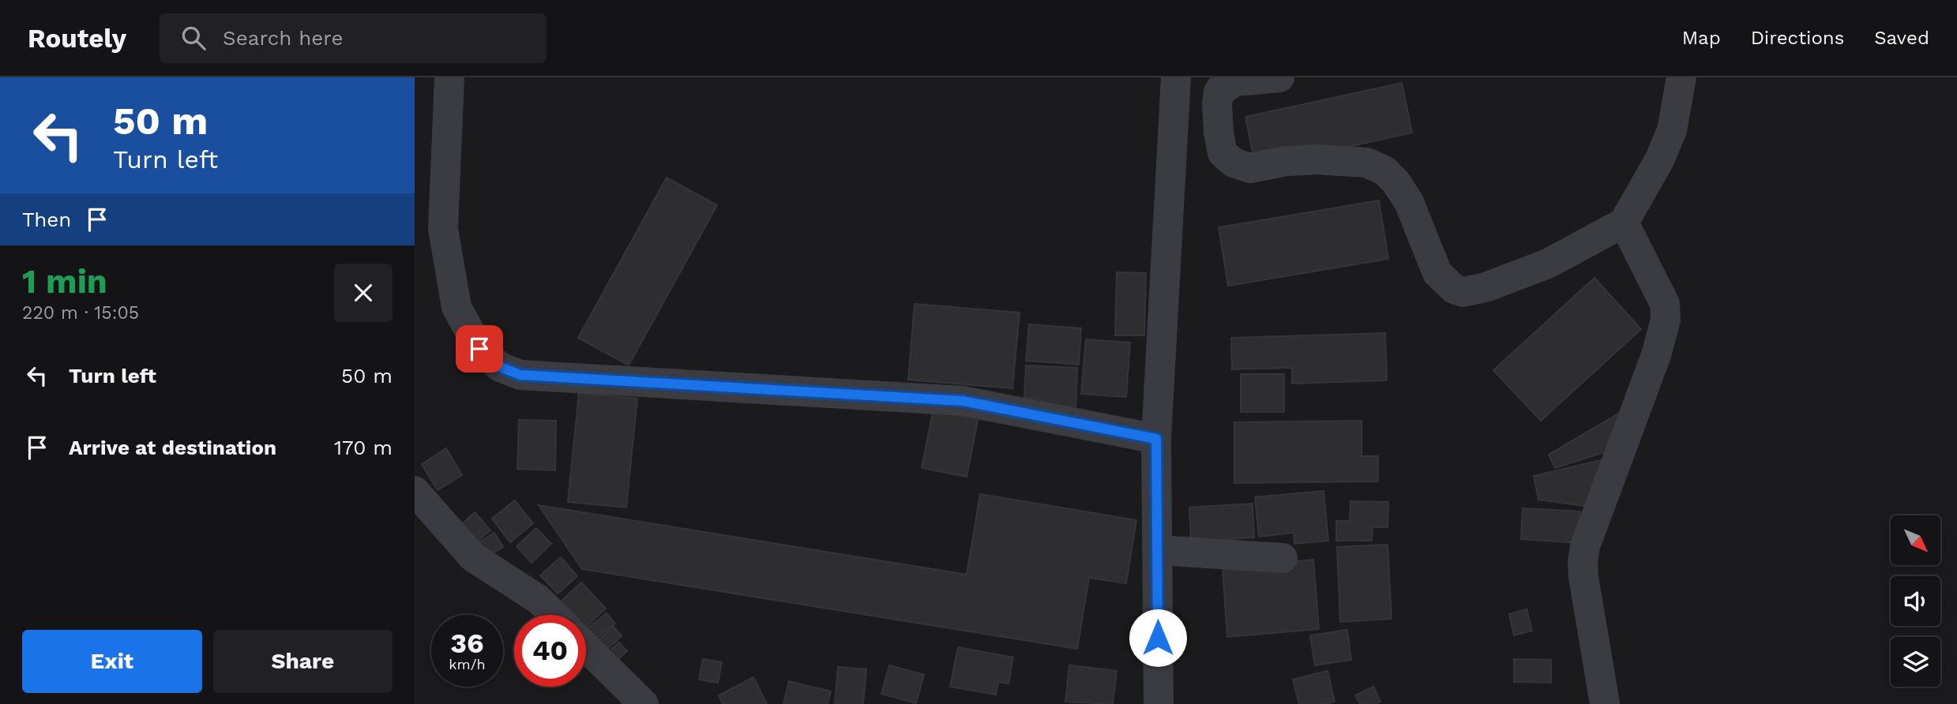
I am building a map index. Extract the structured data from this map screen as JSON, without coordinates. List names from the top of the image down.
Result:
{
  "north": "bottom right",
  "page": {
    "header": "Routely",
    "search": "Search here",
    "nav": ["Map", "Directions", "Saved"],
    "turn": ["50 m", "Turn left"],
    "then": "Then",
    "heading": ["1 min", "220 m · 15:05"],
    "list": [
      {
        "name": "Turn left",
        "value": "50 m"
      },
      {
        "name": "Arrive at destination",
        "value": "170 m"
      }
    ],
    "speed": "36 km/h",
    "limit": "40",
    "buttons": ["Exit", "Share"]
  }
}
